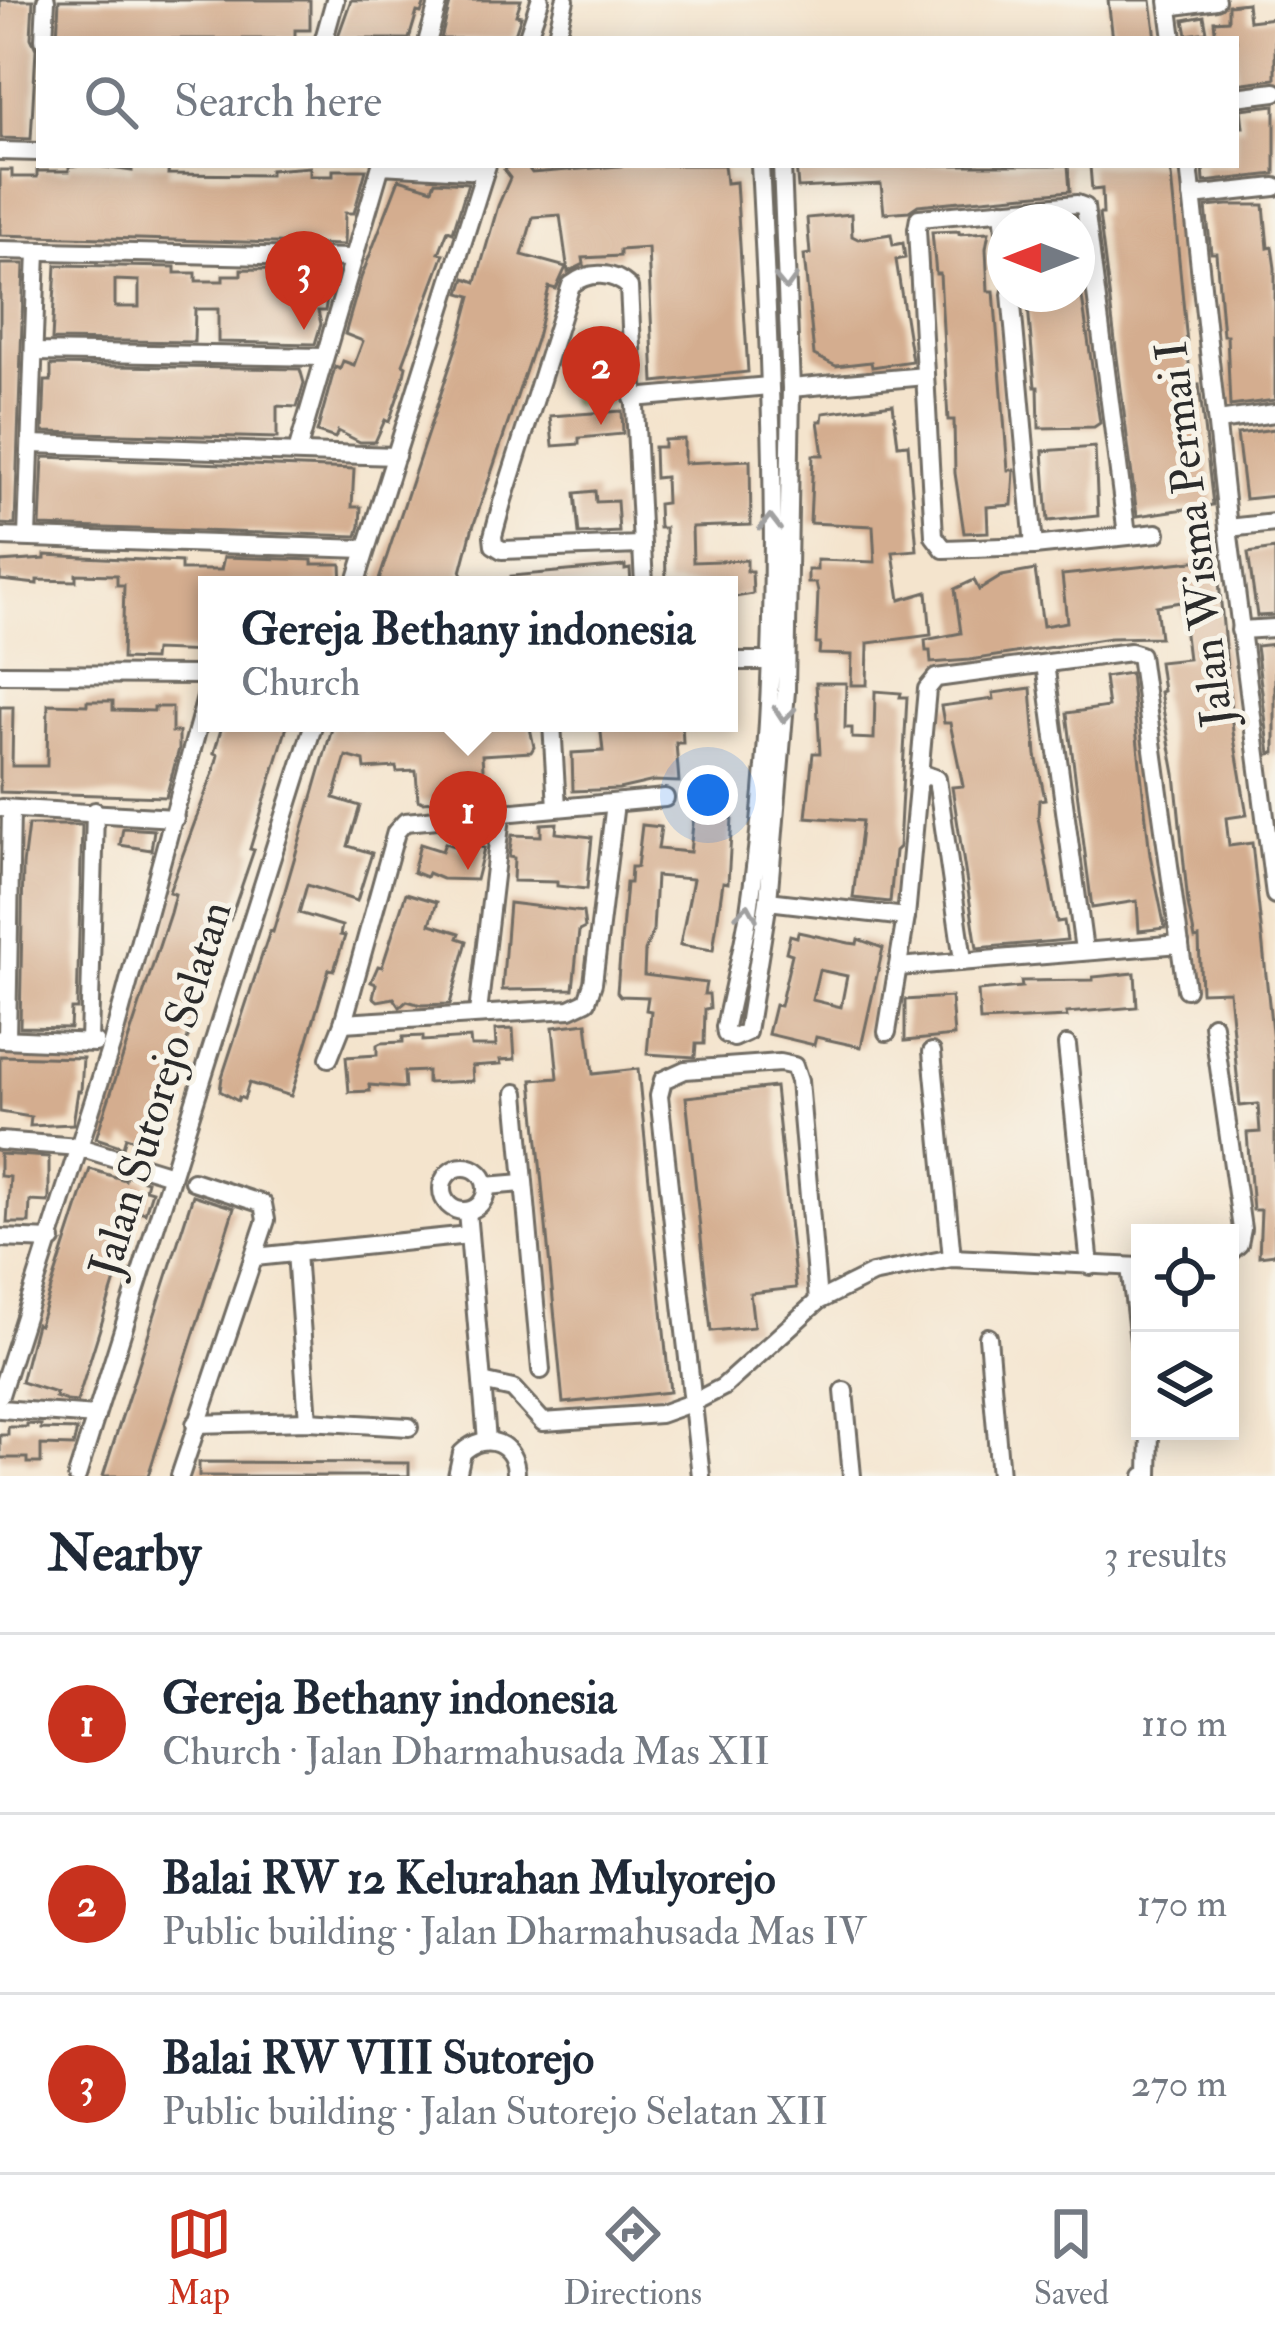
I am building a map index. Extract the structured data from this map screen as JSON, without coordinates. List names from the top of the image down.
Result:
{
  "streets": {
    "street": ["Jalan Wisma Permai I", "Jalan Sutorejo Selatan"]
  },
  "north": "left",
  "page": {
    "search": "Search here",
    "pins": ["3", "2", "1"],
    "popup": ["Gereja Bethany indonesia", "Church"],
    "heading": ["Nearby", "3 results"],
    "list": [
      {
        "mark": "1",
        "name": "Gereja Bethany indonesia",
        "note": "Church · Jalan Dharmahusada Mas XII",
        "value": "110 m"
      },
      {
        "mark": "2",
        "name": "Balai RW 12 Kelurahan Mulyorejo",
        "note": "Public building · Jalan Dharmahusada Mas IV",
        "value": "170 m"
      },
      {
        "mark": "3",
        "name": "Balai RW VIII Sutorejo",
        "note": "Public building · Jalan Sutorejo Selatan XII",
        "value": "270 m"
      }
    ],
    "nav": ["Map", "Directions", "Saved"]
  }
}
